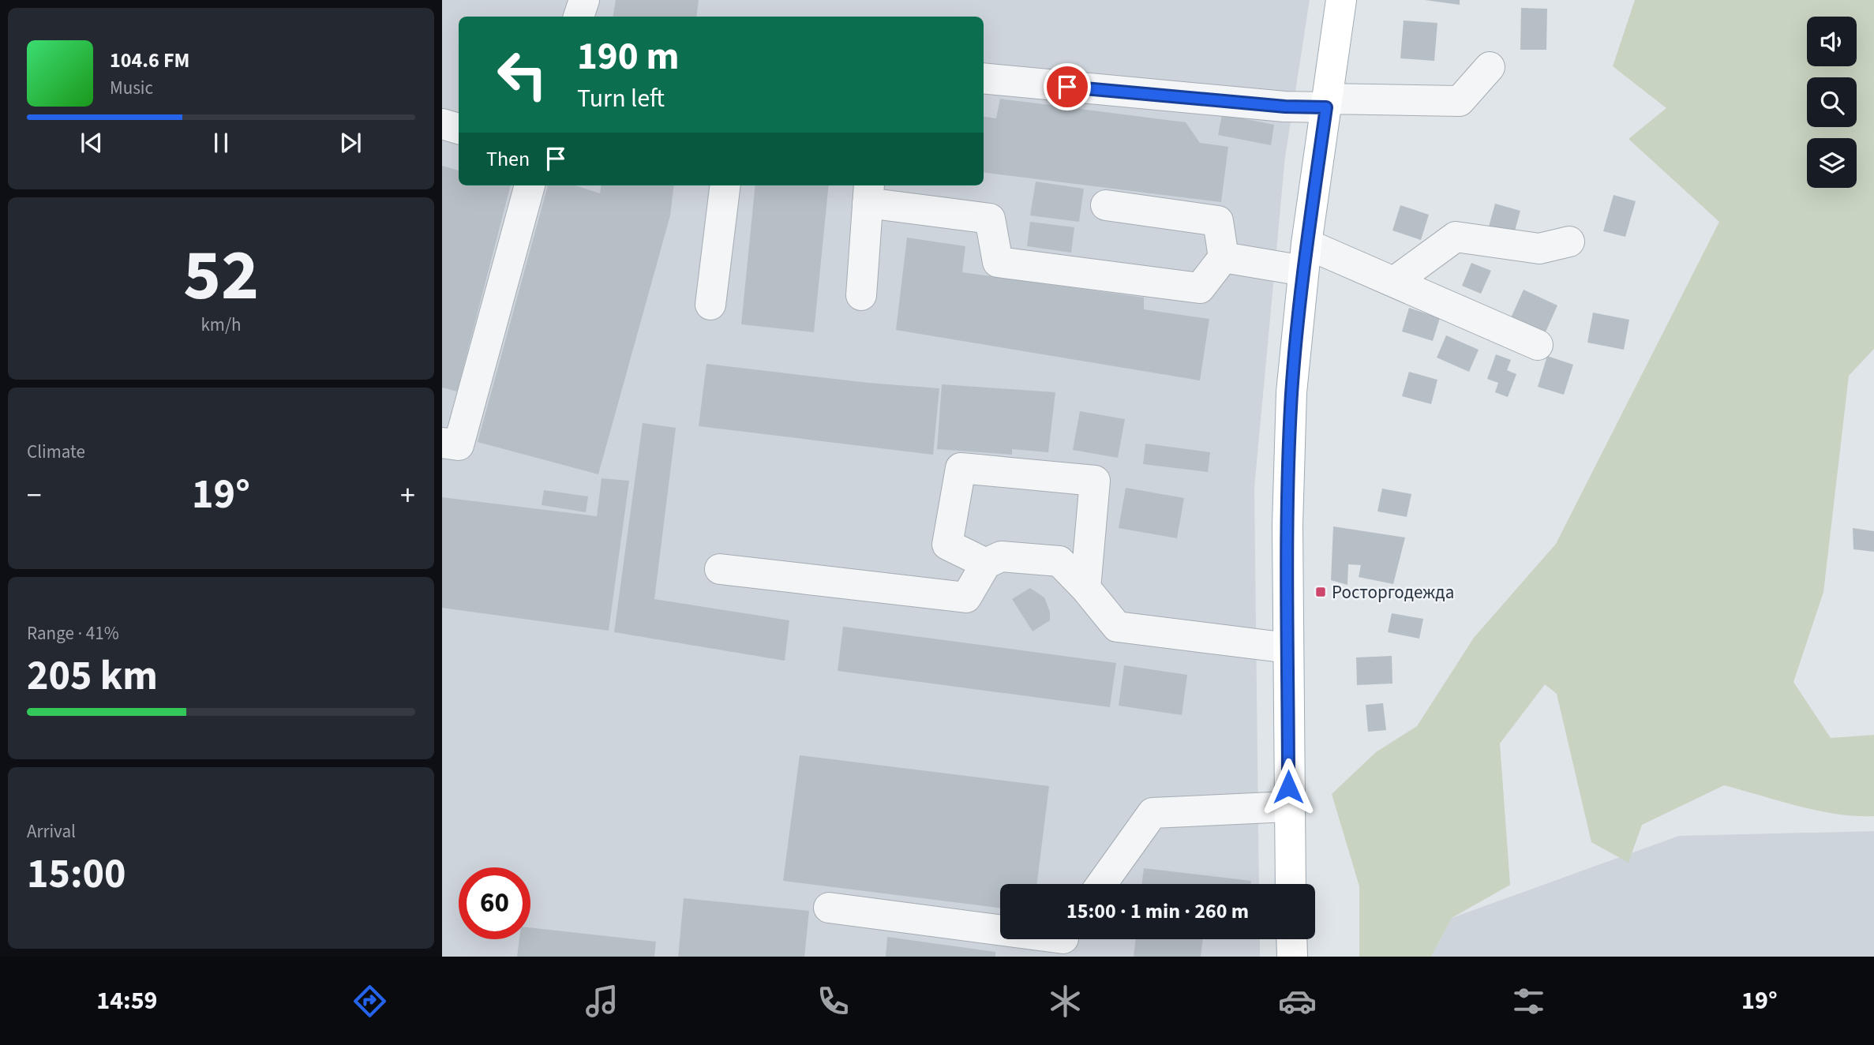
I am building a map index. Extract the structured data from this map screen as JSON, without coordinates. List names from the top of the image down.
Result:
{
  "places": {
    "transit": ["Росторгодежда"]
  },
  "page": {
    "turn": ["190 m", "Turn left"],
    "song": ["104.6 FM", "Music"],
    "then": "Then",
    "tile": [
      ["52", "km/h"],
      "Climate",
      ["Range · 41%", "205 km"],
      ["Arrival", "15:00"]
    ],
    "heat": ["−", "19°", "+"],
    "limit": "60",
    "trip": "15:00 · 1 min · 260 m",
    "tabs": ["14:59", "19°"]
  }
}
